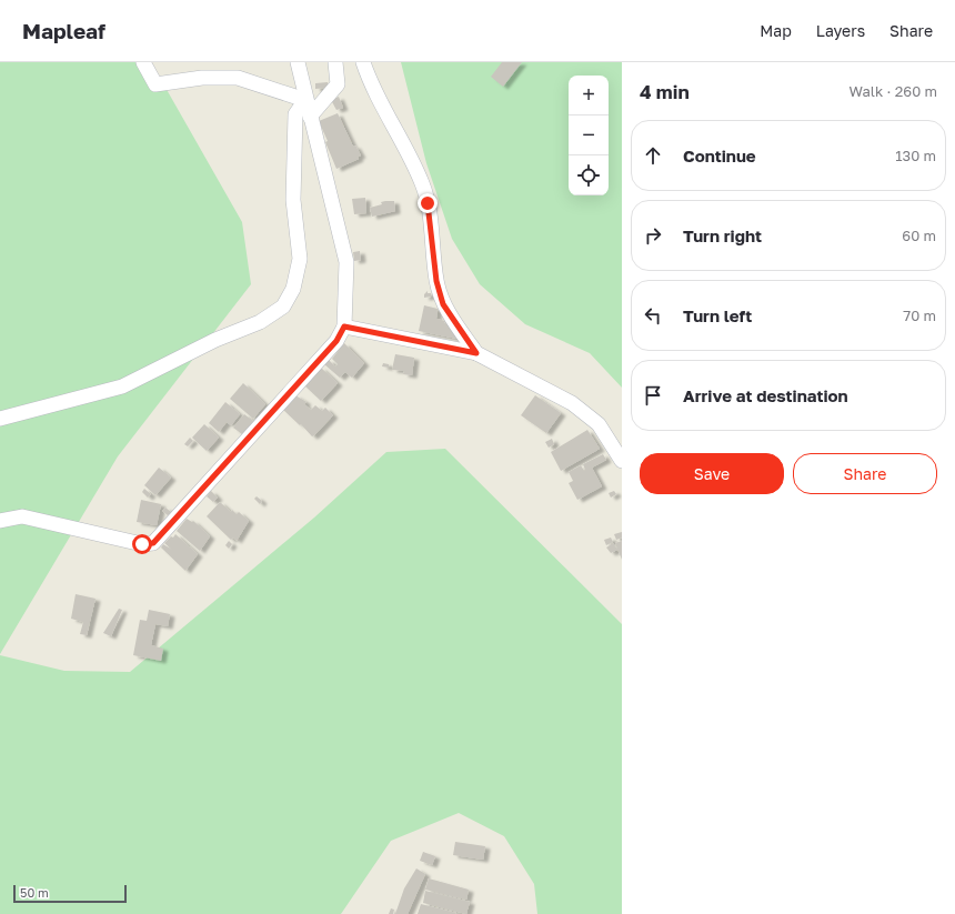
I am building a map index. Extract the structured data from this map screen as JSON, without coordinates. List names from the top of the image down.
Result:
{
  "scale_bar": "50 m",
  "page": {
    "header": "Mapleaf",
    "nav": ["Map", "Layers", "Share"],
    "heading": ["4 min", "Walk · 260 m"],
    "map_buttons": ["+", "−"],
    "list": [
      ["Continue", "130 m"],
      ["Turn right", "60 m"],
      ["Turn left", "70 m"],
      "Arrive at destination"
    ],
    "buttons": ["Save", "Share"],
    "scale": "50 m"
  }
}
